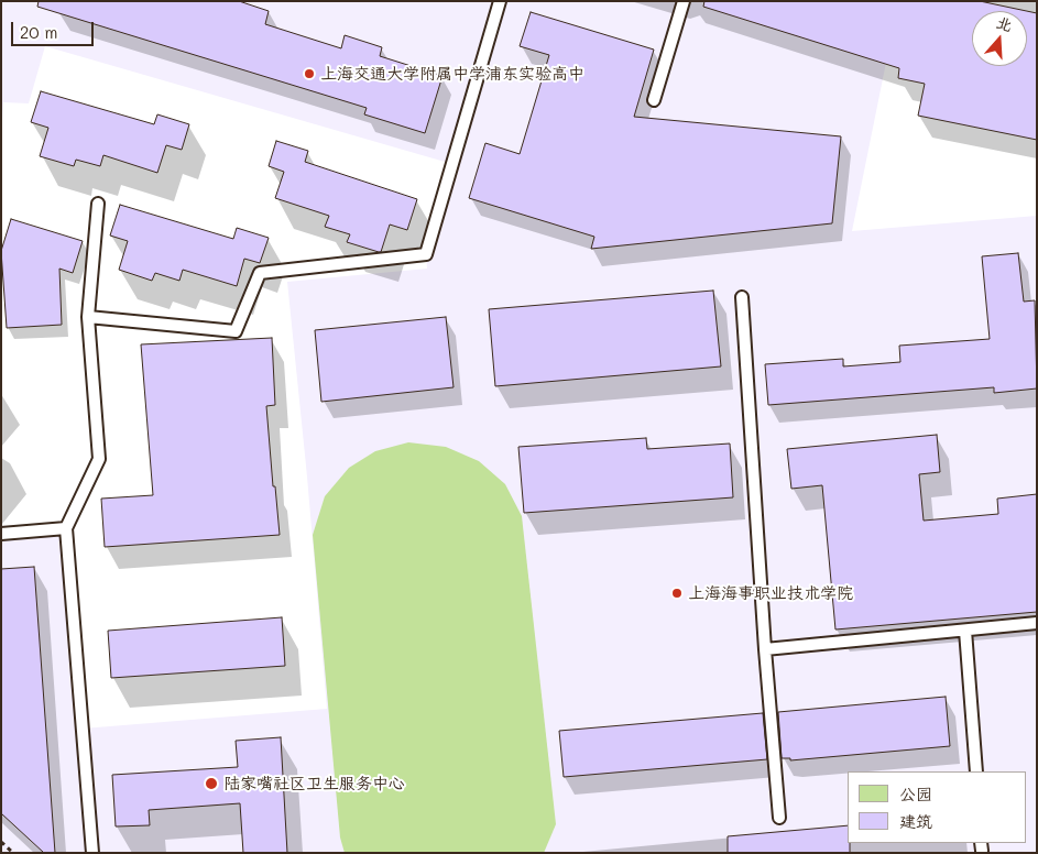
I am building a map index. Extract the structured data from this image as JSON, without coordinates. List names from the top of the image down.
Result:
{
  "places": ["上海交通大学附属中学浦东实验高中", "上海海事职业技术学院", "陆家嘴社区卫生服务中心"],
  "legend": ["公园", "建筑"],
  "scale_bar": "20 m",
  "north": "top"
}
